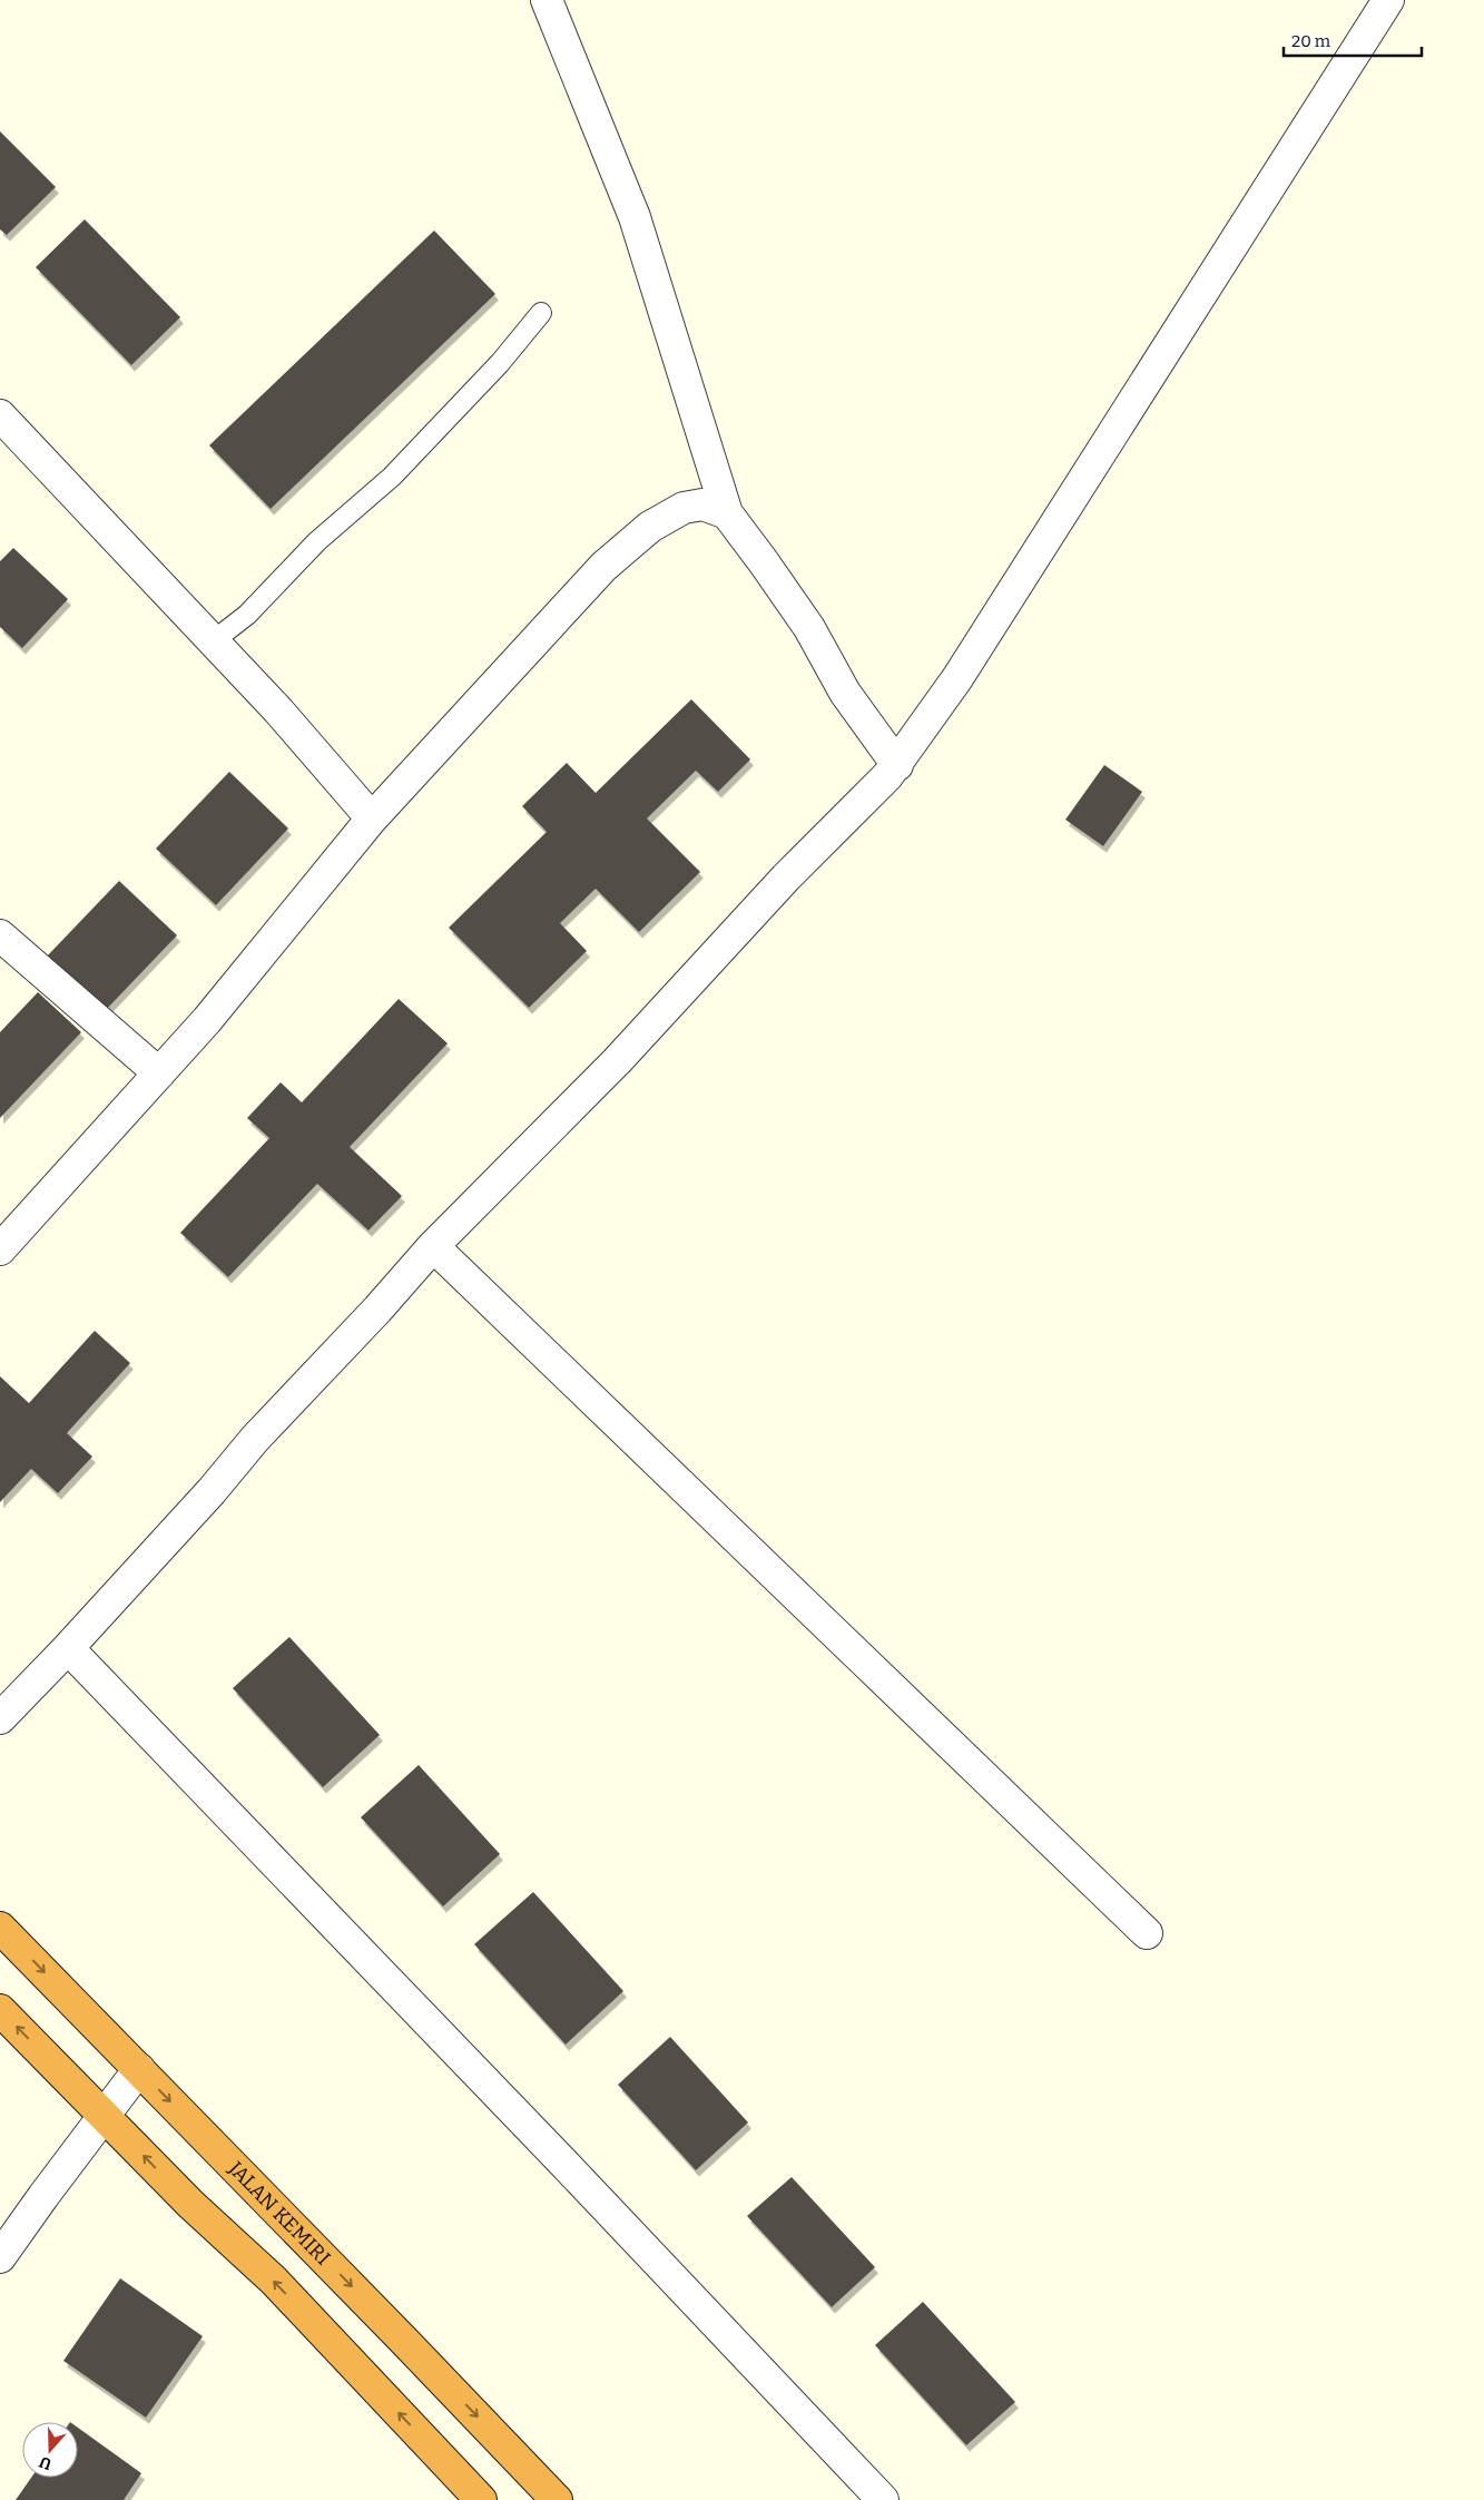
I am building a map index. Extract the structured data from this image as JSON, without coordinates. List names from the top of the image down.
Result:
{
  "streets": {
    "highway": ["JALAN KEMIRI"]
  },
  "scale_bar": "20 m",
  "north": "bottom"
}
